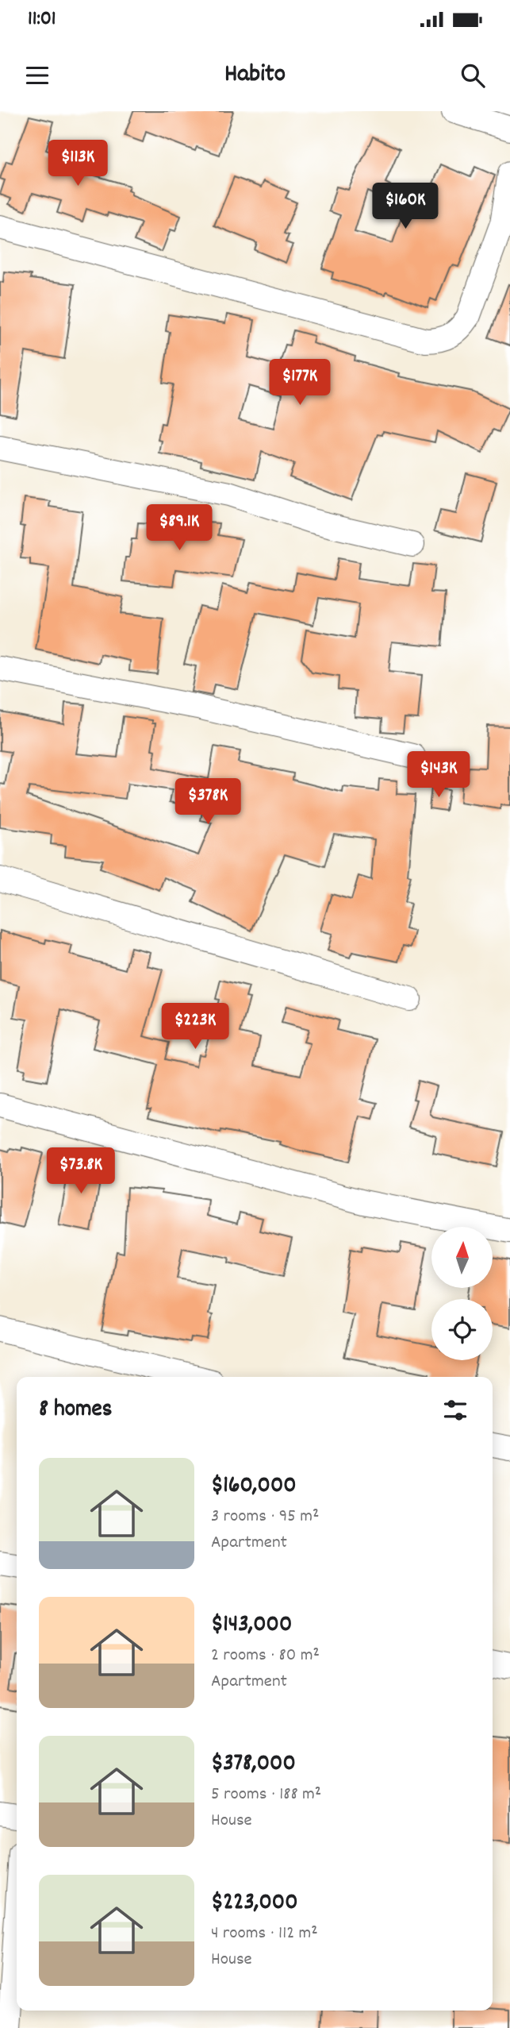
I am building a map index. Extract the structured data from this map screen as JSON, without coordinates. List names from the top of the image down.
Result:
{
  "north": "top",
  "page": {
    "status": "11:01",
    "header": "Habito",
    "price": [
      "$113K",
      "$160K",
      "$177K",
      "$89.1K",
      "$143K",
      "$378K",
      "$223K",
      "$73.8K"
    ],
    "heading": "8 homes",
    "list": [
      {
        "name": "$160,000",
        "note": "3 rooms · 95 m² · Apartment"
      },
      {
        "name": "$143,000",
        "note": "2 rooms · 80 m² · Apartment"
      },
      {
        "name": "$378,000",
        "note": "5 rooms · 188 m² · House"
      },
      {
        "name": "$223,000",
        "note": "4 rooms · 112 m² · House"
      }
    ]
  }
}
